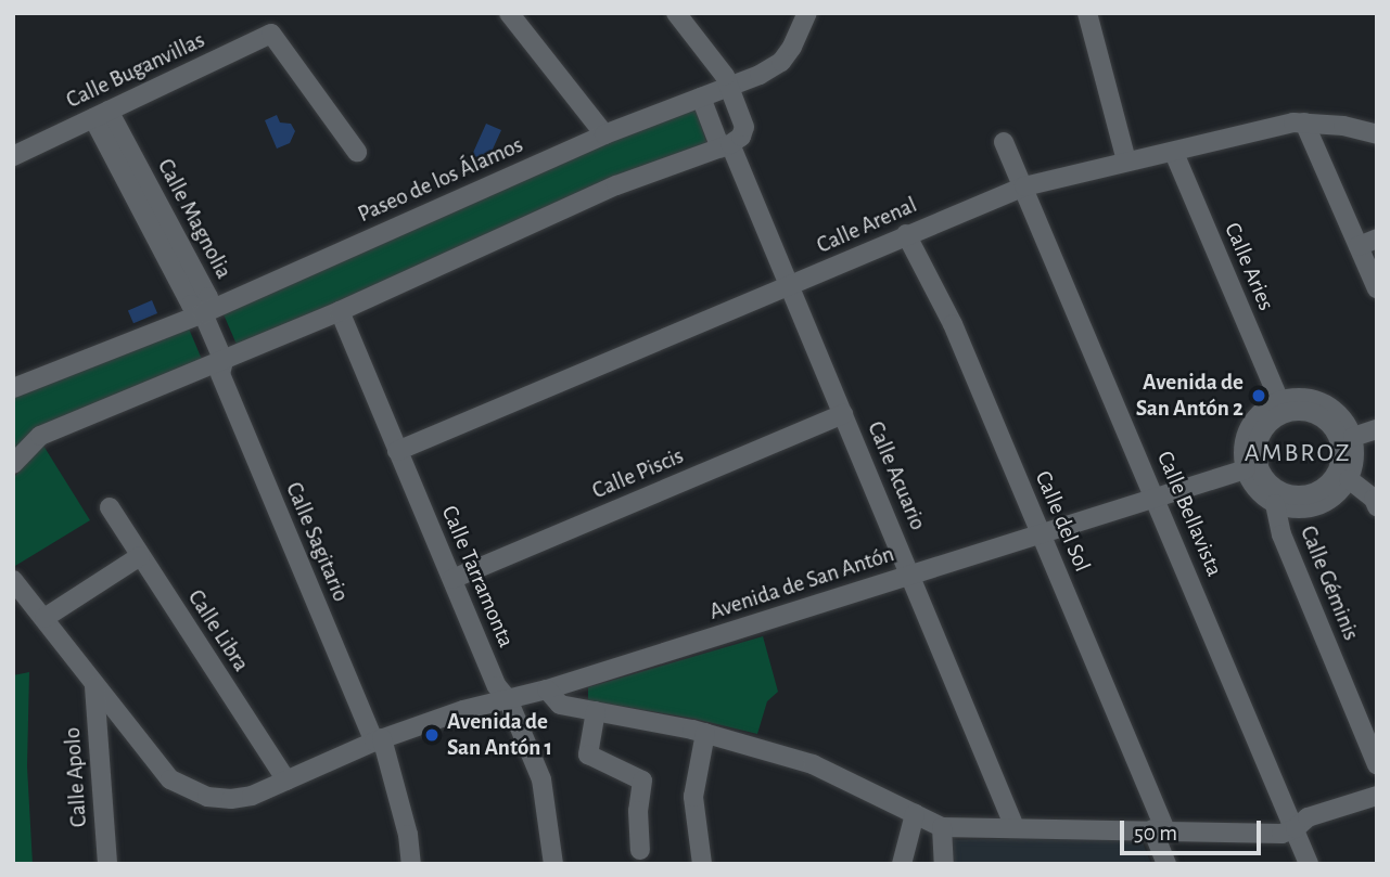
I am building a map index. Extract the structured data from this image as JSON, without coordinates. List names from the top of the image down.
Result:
{
  "streets": {
    "street": [
      "Calle Buganvillas",
      "Paseo de los Álamos",
      "Calle Magnolia",
      "Calle Arenal",
      "Calle Aries",
      "Calle Piscis",
      "Calle Acuario",
      "Calle Bellavista",
      "Calle del Sol",
      "Calle Sagitario",
      "Calle Tarramonta",
      "Avenida de San Antón",
      "Calle Géminis",
      "Calle Libra",
      "Calle Apolo"
    ]
  },
  "crossings": [
    ["Calle Buganvillas", "Calle Magnolia"],
    ["Paseo de los Álamos", "Calle Magnolia"],
    ["Paseo de los Álamos", "Calle Acuario"],
    ["Calle Arenal", "Calle Aries"],
    ["Calle Arenal", "Calle Acuario"],
    ["Calle Arenal", "Calle Bellavista"],
    ["Calle Arenal", "Calle del Sol"],
    ["Calle Arenal", "Calle Tarramonta"],
    ["Calle Piscis", "Calle Acuario"],
    ["Calle Piscis", "Calle Tarramonta"],
    ["Calle Acuario", "Avenida de San Antón"],
    ["Calle Bellavista", "Avenida de San Antón"],
    ["Calle del Sol", "Avenida de San Antón"],
    ["Calle Sagitario", "Avenida de San Antón"],
    ["Calle Tarramonta", "Avenida de San Antón"],
    ["Avenida de San Antón", "Calle Libra"],
    ["Avenida de San Antón", "Calle Apolo"]
  ],
  "districts": ["AMBROZ"],
  "places": ["Avenida de San Antón 2", "Avenida de San Antón 1"],
  "scale_bar": "50 m"
}
